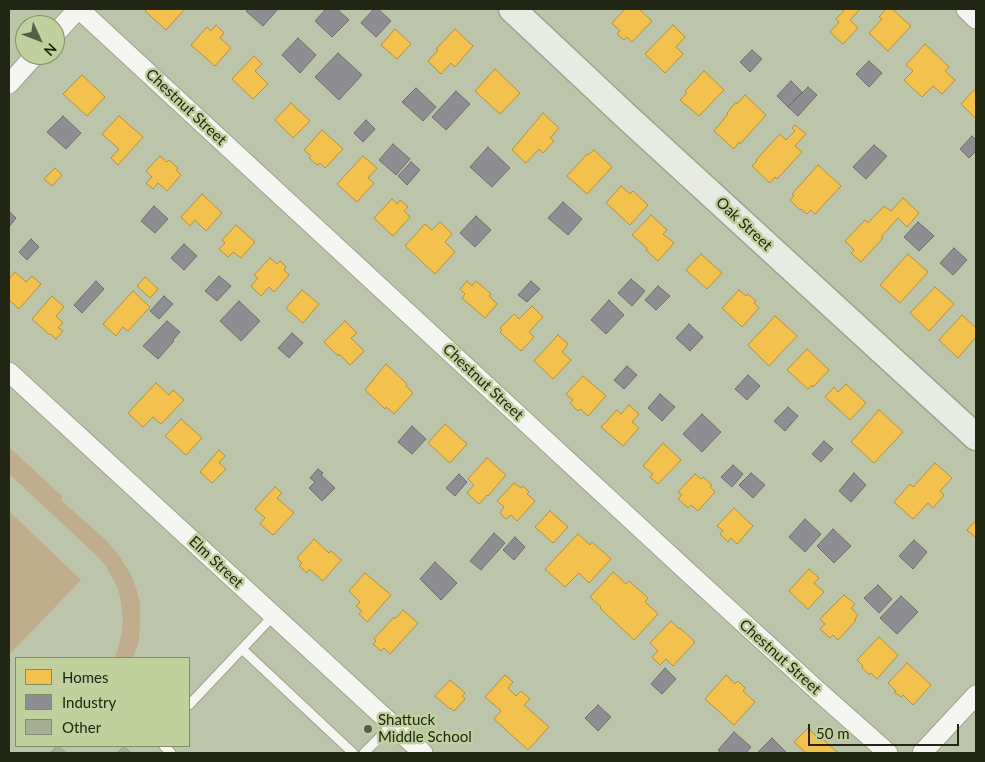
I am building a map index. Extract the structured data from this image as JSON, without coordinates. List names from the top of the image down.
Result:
{
  "streets": {
    "street": ["Chestnut Street", "Oak Street", "Elm Street"]
  },
  "places": ["Shattuck Middle School"],
  "legend": ["Homes", "Industry", "Other"],
  "scale_bar": "50 m",
  "north": "bottom right"
}
